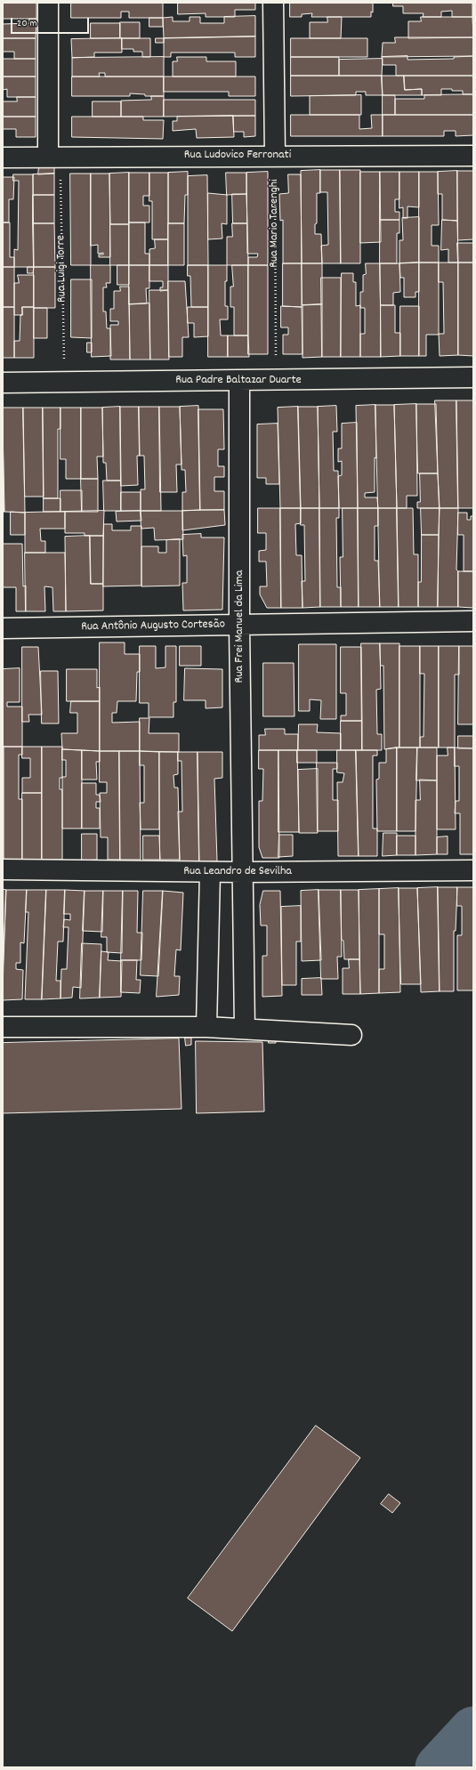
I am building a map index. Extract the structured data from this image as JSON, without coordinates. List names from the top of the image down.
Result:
{
  "streets": {
    "street": [
      "Rua Ludovico Ferronati",
      "Rua Padre Baltazar Duarte",
      "Rua Antônio Augusto Cortesão",
      "Rua Frei Manuel da Lima",
      "Rua Leandro de Sevilha"
    ],
    "path": ["Rua Mario Tarenghi", "Rua Luigi Torre"]
  },
  "crossings": [
    ["Rua Ludovico Ferronati", "Rua Mario Tarenghi"],
    ["Rua Ludovico Ferronati", "Rua Luigi Torre"],
    ["Rua Mario Tarenghi", "Rua Padre Baltazar Duarte"],
    ["Rua Luigi Torre", "Rua Padre Baltazar Duarte"],
    ["Rua Padre Baltazar Duarte", "Rua Frei Manuel da Lima"],
    ["Rua Antônio Augusto Cortesão", "Rua Frei Manuel da Lima"],
    ["Rua Frei Manuel da Lima", "Rua Leandro de Sevilha"]
  ],
  "scale_bar": "20 m"
}
